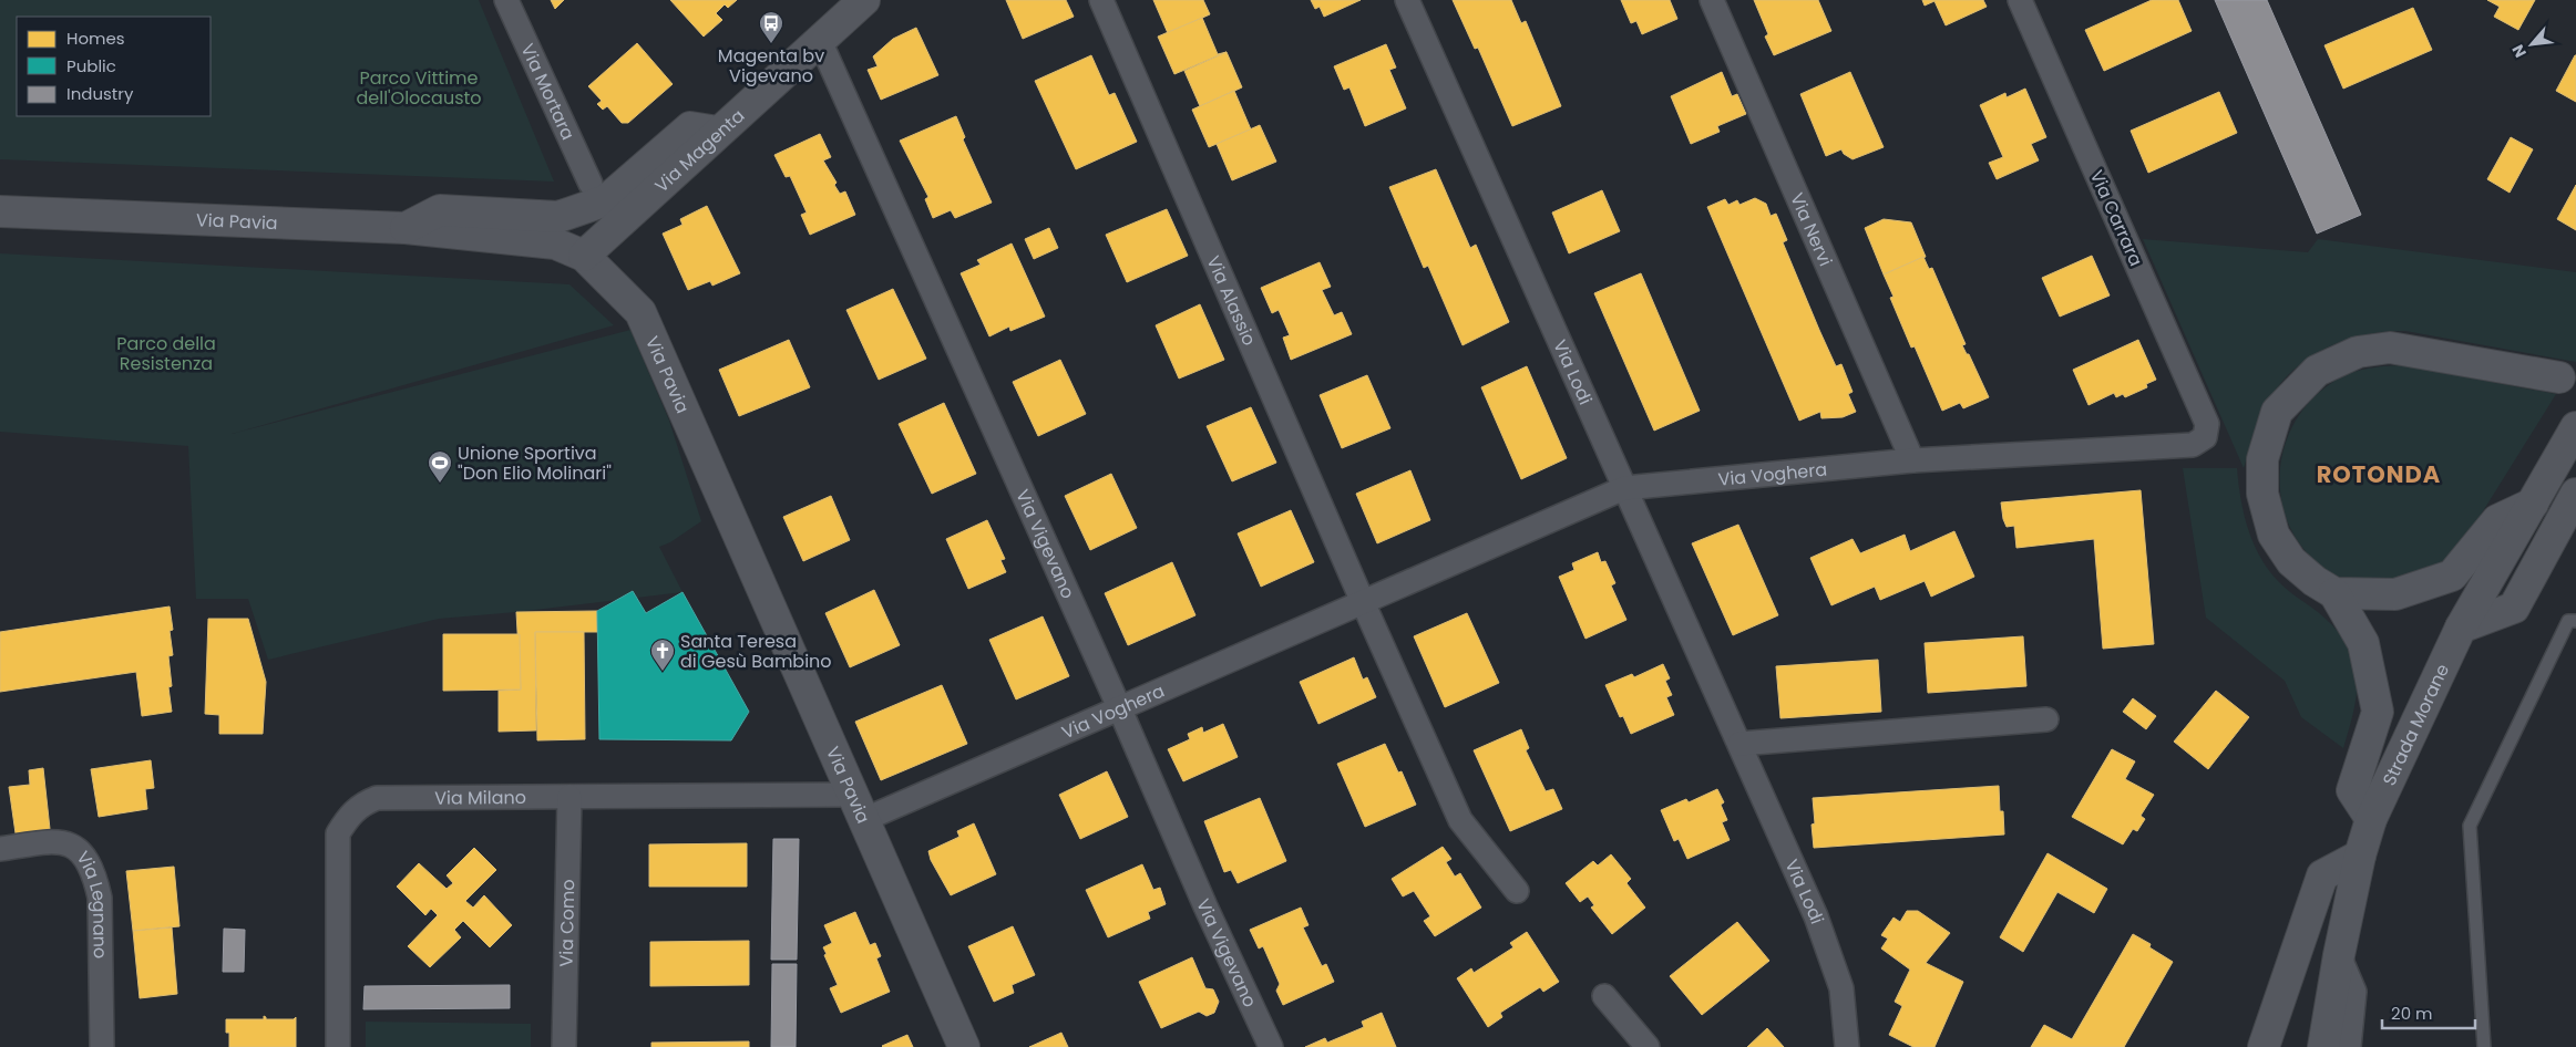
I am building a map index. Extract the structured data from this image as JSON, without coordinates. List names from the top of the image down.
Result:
{
  "streets": {
    "street": [
      "Via Mortara",
      "Via Magenta",
      "Via Carrara",
      "Via Pavia",
      "Via Nervi",
      "Via Alassio",
      "Via Lodi",
      "Via Voghera",
      "Via Vigevano",
      "Strada Morane",
      "Via Milano",
      "Via Legnano",
      "Via Como"
    ]
  },
  "crossings": [
    ["Via Magenta", "Via Pavia"],
    ["Via Magenta", "Via Vigevano"],
    ["Via Carrara", "Via Voghera"],
    ["Via Pavia", "Via Voghera"],
    ["Via Pavia", "Via Milano"],
    ["Via Nervi", "Via Voghera"],
    ["Via Alassio", "Via Voghera"],
    ["Via Lodi", "Via Voghera"],
    ["Via Voghera", "Via Vigevano"],
    ["Via Voghera", "Via Milano"],
    ["Via Milano", "Via Como"]
  ],
  "districts": ["ROTONDA"],
  "parks": ["Parco Vittime dell'Olocausto", "Parco della Resistenza"],
  "places": {
    "bus stop": ["Magenta bv Vigevano"],
    "sports": ["Unione Sportiva \"Don Elio Molinari\""],
    "church": ["Santa Teresa di Gesù Bambino"]
  },
  "legend": ["Homes", "Public", "Industry"],
  "scale_bar": "20 m",
  "north": "bottom left"
}
